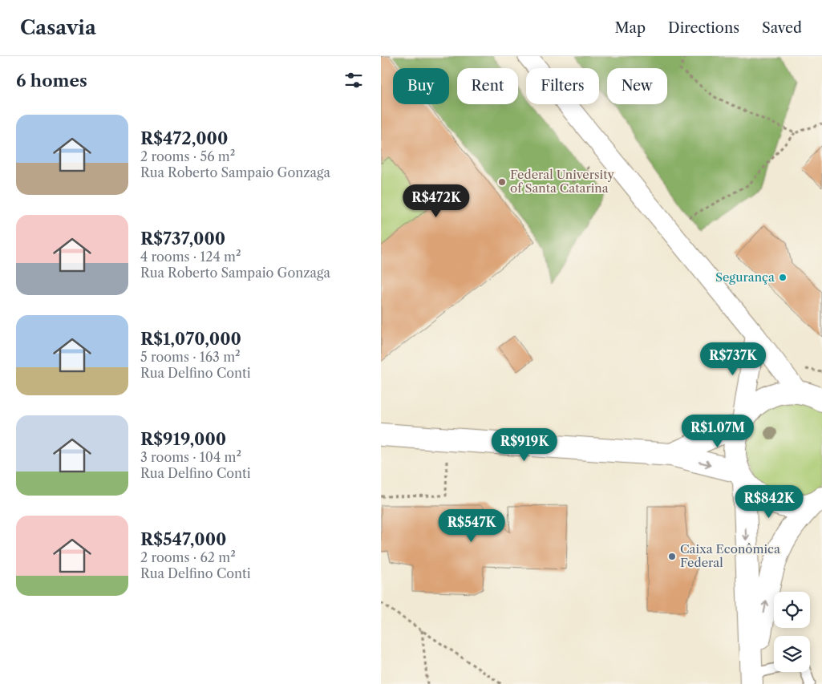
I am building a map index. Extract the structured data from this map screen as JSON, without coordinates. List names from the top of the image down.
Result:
{
  "places": ["Federal University of Santa Catarina", "Segurança", "Caixa Econômica Federal"],
  "page": {
    "header": "Casavia",
    "nav": ["Map", "Directions", "Saved"],
    "heading": "6 homes",
    "chip": [
      "Buy",
      "Rent",
      "Filters",
      "New"
    ],
    "list": [
      {
        "name": "R$472,000",
        "note": "2 rooms · 56 m² · Rua Roberto Sampaio Gonzaga"
      },
      {
        "name": "R$737,000",
        "note": "4 rooms · 124 m² · Rua Roberto Sampaio Gonzaga"
      },
      {
        "name": "R$1,070,000",
        "note": "5 rooms · 163 m² · Rua Delfino Conti"
      },
      {
        "name": "R$919,000",
        "note": "3 rooms · 104 m² · Rua Delfino Conti"
      },
      {
        "name": "R$547,000",
        "note": "2 rooms · 62 m² · Rua Delfino Conti"
      }
    ],
    "price": [
      "R$472K",
      "R$737K",
      "R$1.07M",
      "R$919K",
      "R$842K",
      "R$547K"
    ]
  }
}
